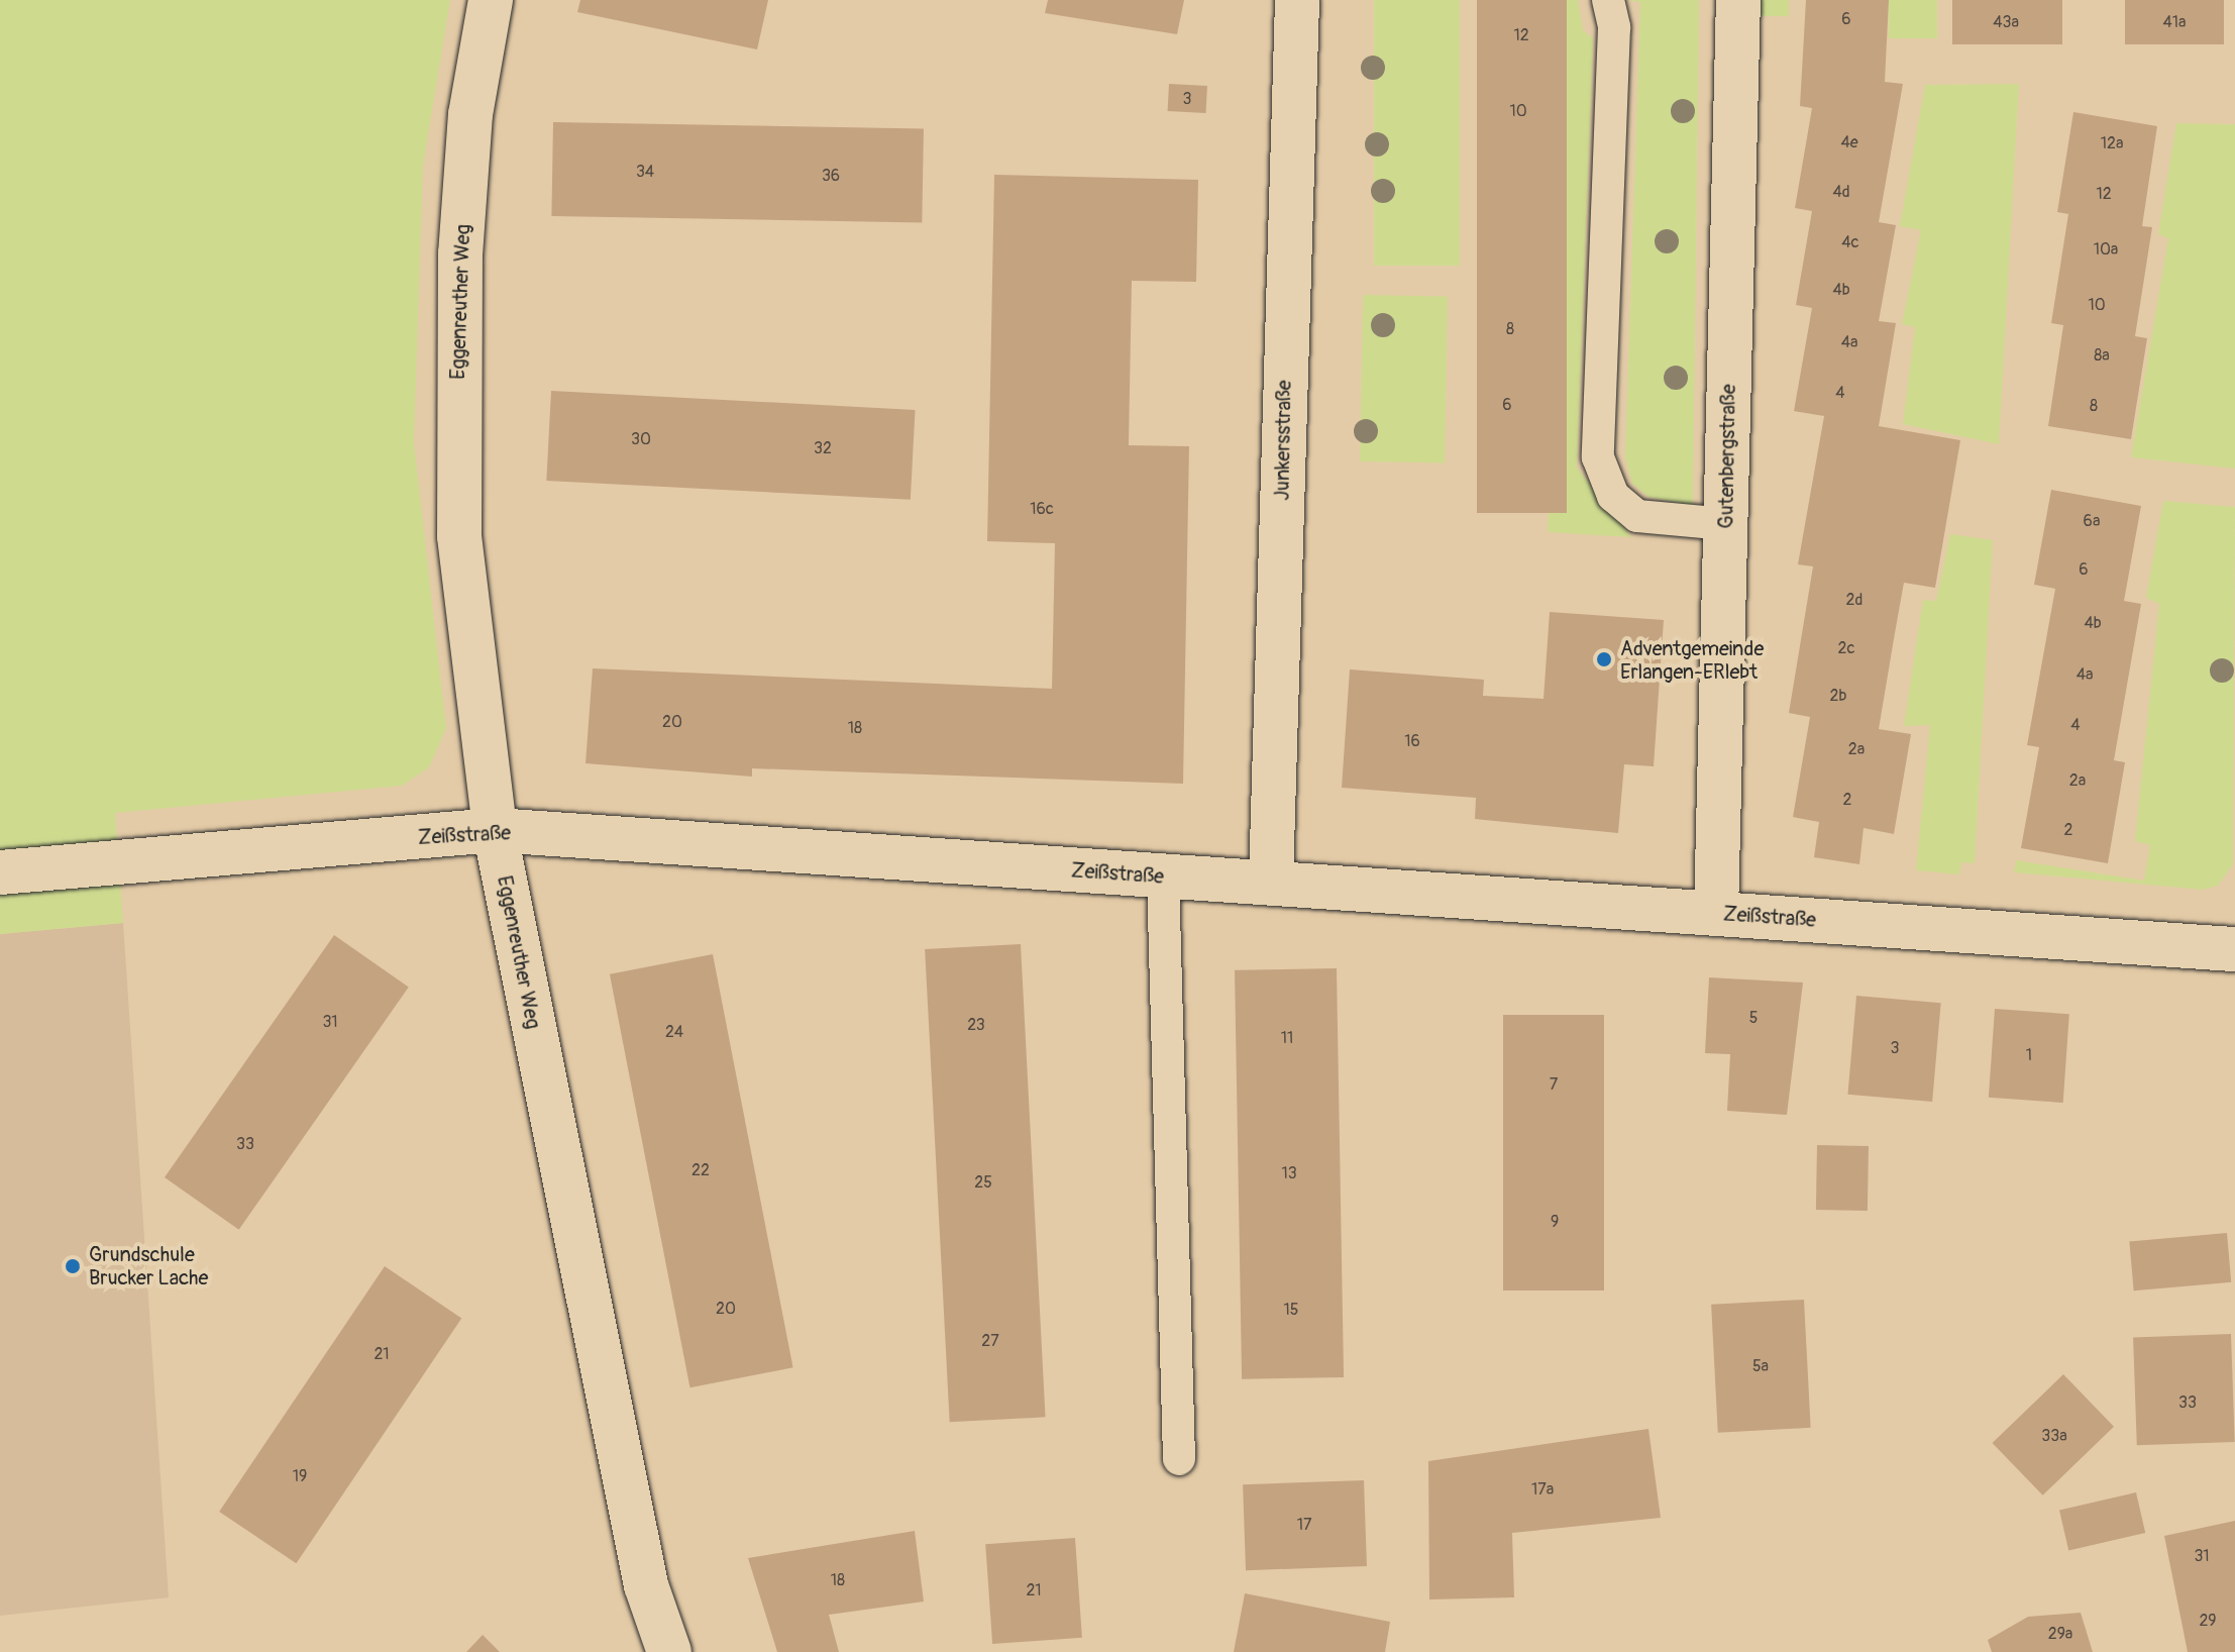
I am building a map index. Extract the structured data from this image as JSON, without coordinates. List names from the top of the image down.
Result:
{
  "streets": {
    "street": [
      "Eggenreuther Weg",
      "Junkersstraße",
      "Gutenbergstraße",
      "Zeißstraße"
    ]
  },
  "crossings": [
    ["Eggenreuther Weg", "Zeißstraße"],
    ["Junkersstraße", "Zeißstraße"],
    ["Gutenbergstraße", "Zeißstraße"]
  ],
  "places": ["Adventgemeinde Erlangen-ERlebt", "Grundschule Brucker Lache"],
  "house_numbers": [
    "6",
    "43a",
    "41a",
    "12",
    "3",
    "10",
    "4e",
    "12a",
    "34",
    "36",
    "4d",
    "12",
    "4c",
    "10a",
    "4b",
    "10",
    "8",
    "4a",
    "8a",
    "4",
    "6",
    "8",
    "30",
    "32",
    "16c",
    "6a",
    "6",
    "2d",
    "4b",
    "2c",
    "4a",
    "2b",
    "20",
    "4",
    "18",
    "16",
    "2a",
    "2a",
    "2",
    "2",
    "5",
    "31",
    "23",
    "24",
    "11",
    "3",
    "1",
    "7",
    "33",
    "22",
    "13",
    "25",
    "9",
    "20",
    "15",
    "27",
    "21",
    "5a",
    "33",
    "33a",
    "19",
    "17a",
    "17",
    "31",
    "18",
    "21",
    "29",
    "29a"
  ]
}
